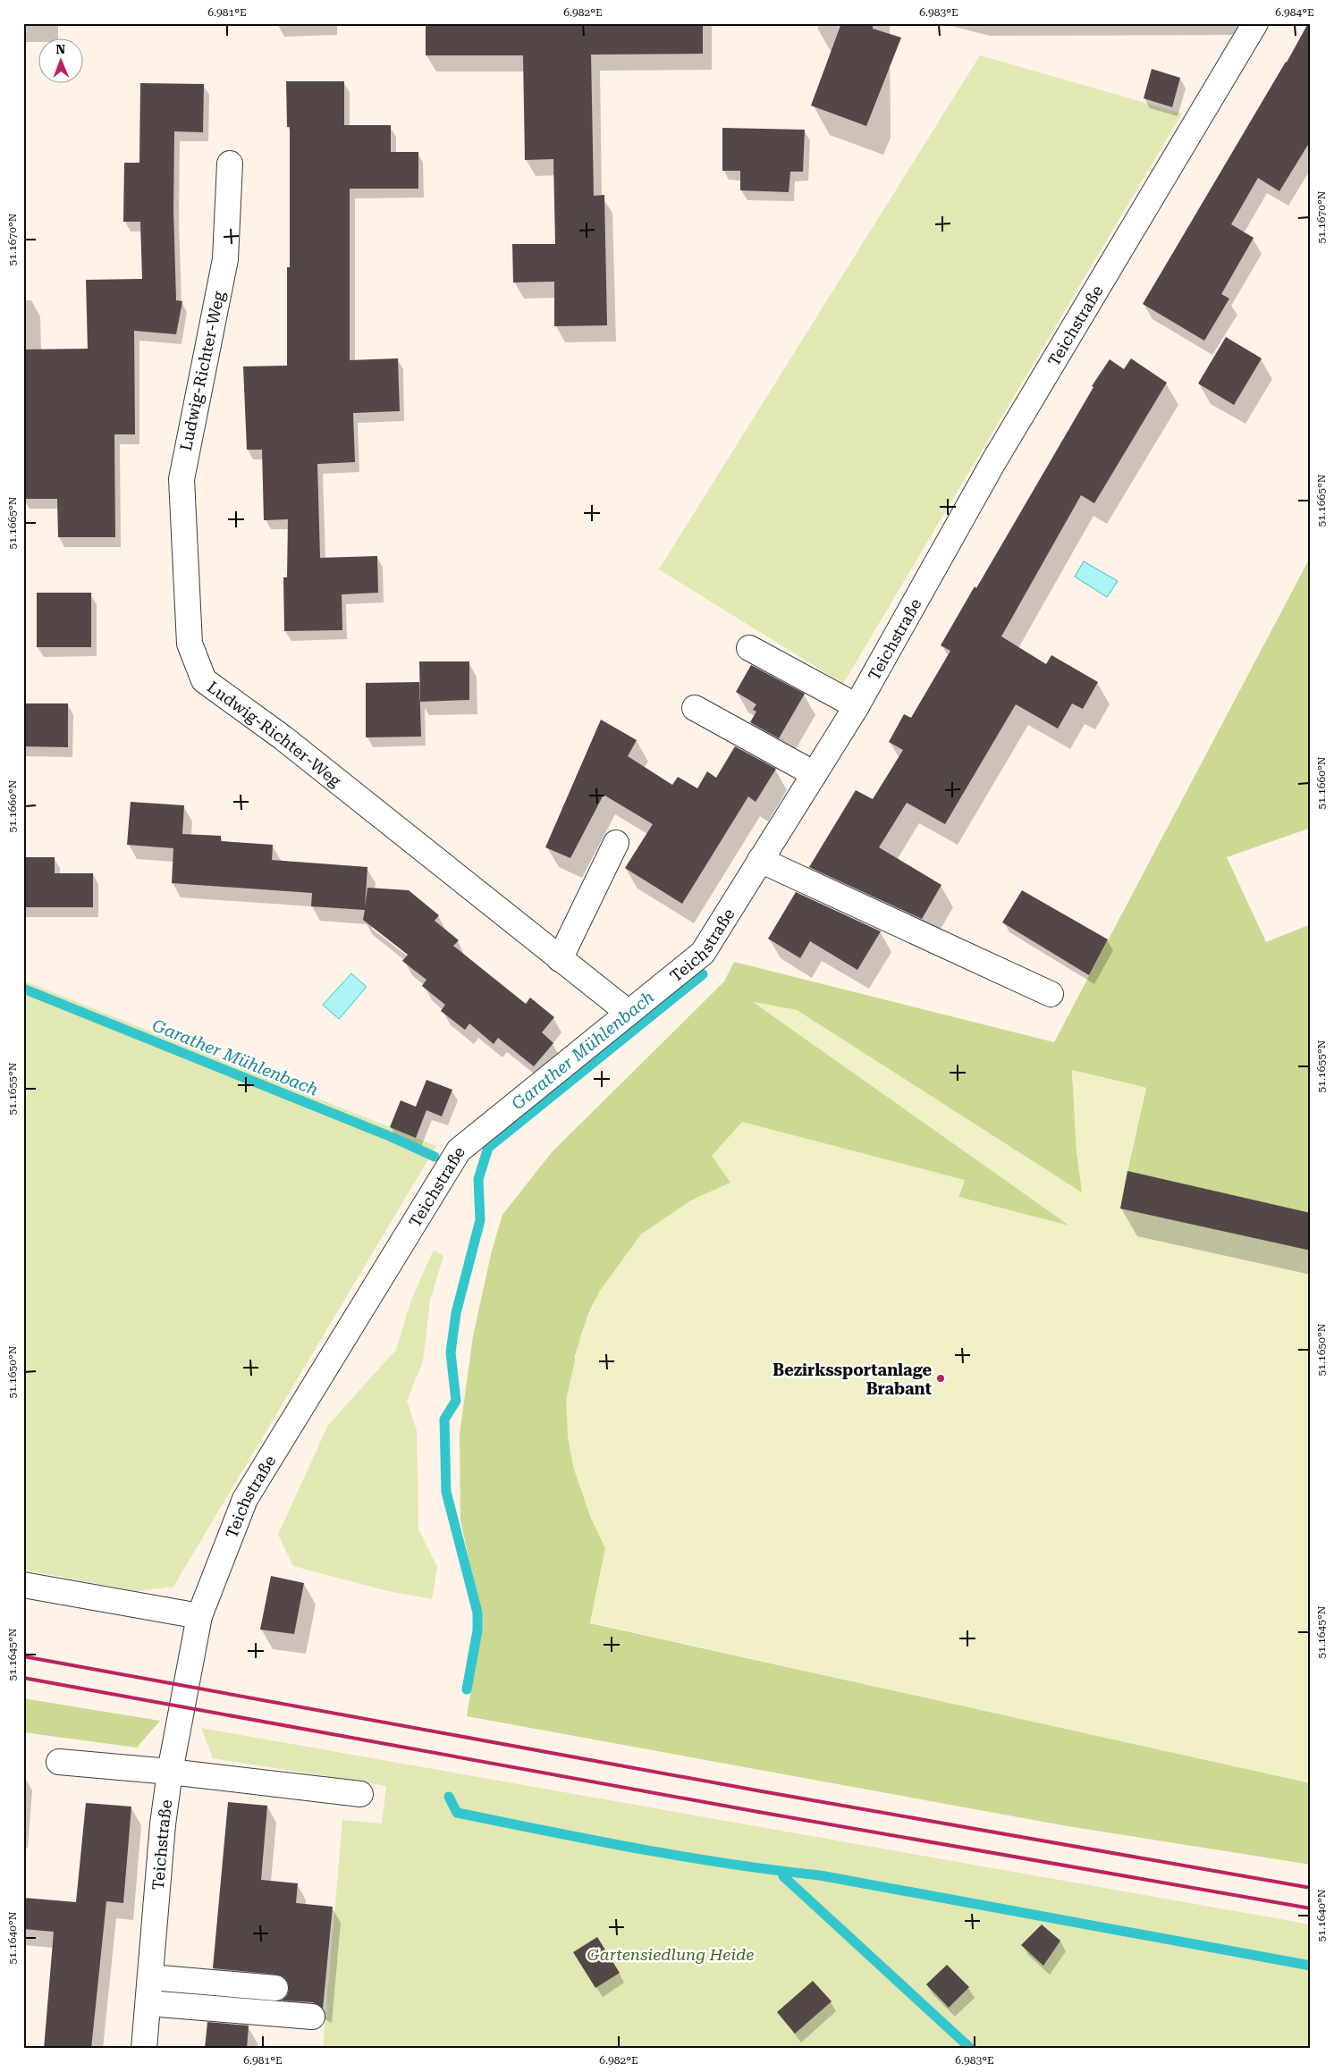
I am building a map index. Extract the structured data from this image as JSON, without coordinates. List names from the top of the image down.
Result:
{
  "streets": {
    "street": ["Teichstraße", "Ludwig-Richter-Weg"]
  },
  "crossings": [
    ["Teichstraße", "Ludwig-Richter-Weg"]
  ],
  "water": ["Garather Mühlenbach"],
  "parks": ["Gartensiedlung Heide"],
  "places": ["Bezirkssportanlage Brabant"],
  "north": "top",
  "coordinates": [
    "6.981°E",
    "6.982°E",
    "6.983°E",
    "6.984°E",
    "51.1670°N",
    "51.1665°N",
    "51.1660°N",
    "51.1655°N",
    "51.1650°N",
    "51.1645°N",
    "51.1640°N"
  ]
}
